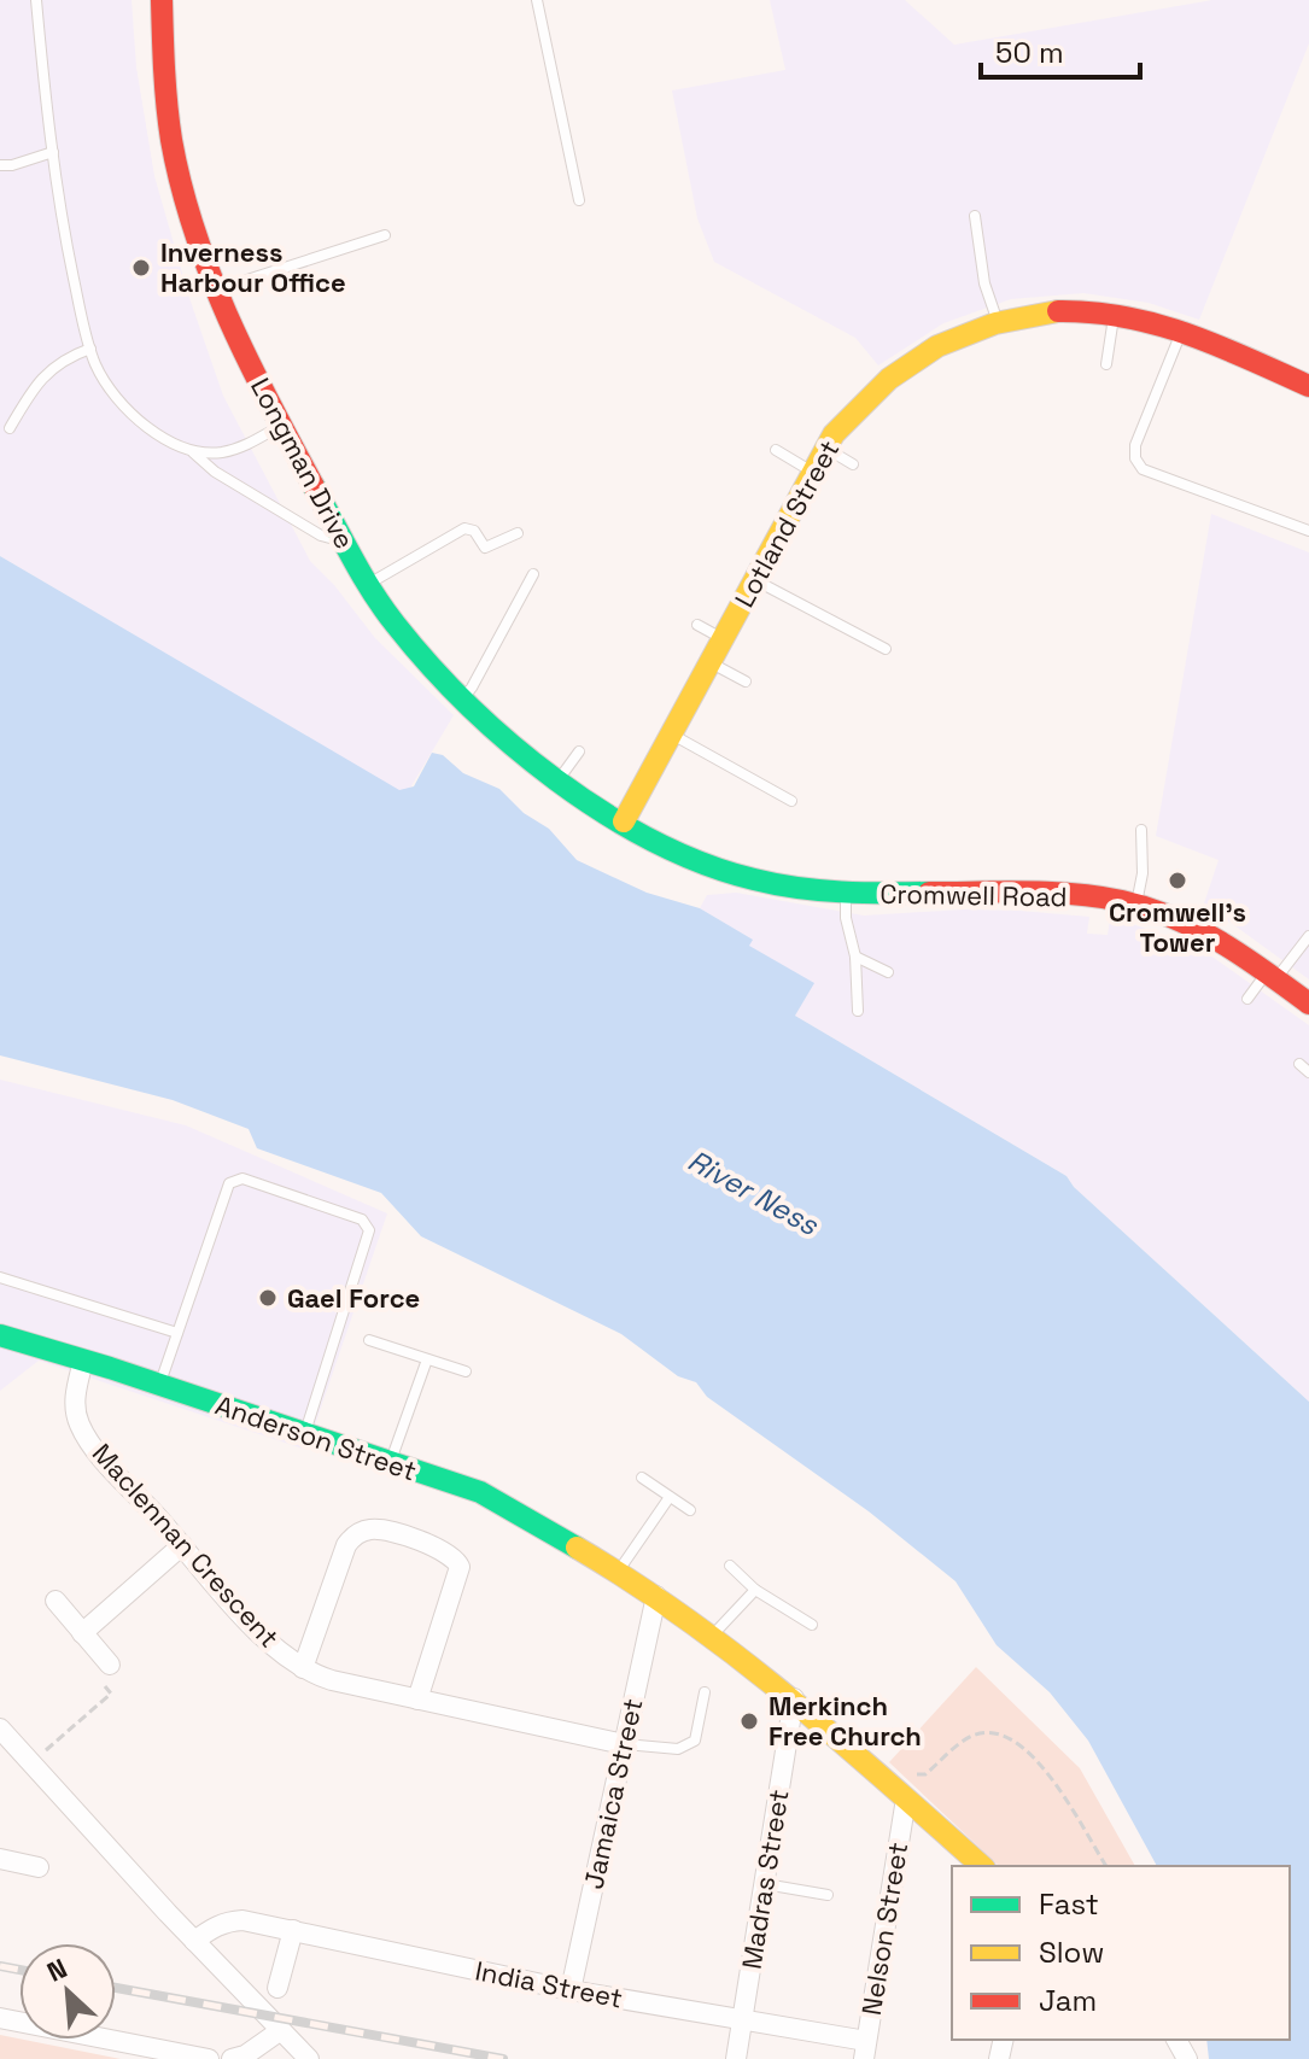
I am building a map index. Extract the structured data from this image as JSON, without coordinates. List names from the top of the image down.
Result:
{
  "streets": {
    "street": [
      "Longman Drive",
      "Lotland Street",
      "Cromwell Road",
      "Anderson Street",
      "Maclennan Crescent",
      "Jamaica Street",
      "Madras Street",
      "Nelson Street",
      "India Street"
    ]
  },
  "crossings": [
    ["Longman Drive", "Lotland Street"],
    ["Longman Drive", "Cromwell Road"],
    ["Lotland Street", "Cromwell Road"],
    ["Anderson Street", "Maclennan Crescent"],
    ["Anderson Street", "Jamaica Street"],
    ["Anderson Street", "Madras Street"],
    ["Anderson Street", "Nelson Street"],
    ["Maclennan Crescent", "Jamaica Street"],
    ["Jamaica Street", "India Street"],
    ["Madras Street", "India Street"],
    ["Nelson Street", "India Street"]
  ],
  "water": ["River Ness"],
  "places": [
    "Inverness Harbour Office",
    "Cromwell's Tower",
    "Gael Force",
    "Merkinch Free Church"
  ],
  "legend": ["Fast", "Slow", "Jam"],
  "scale_bar": "50 m",
  "north": "top left"
}
